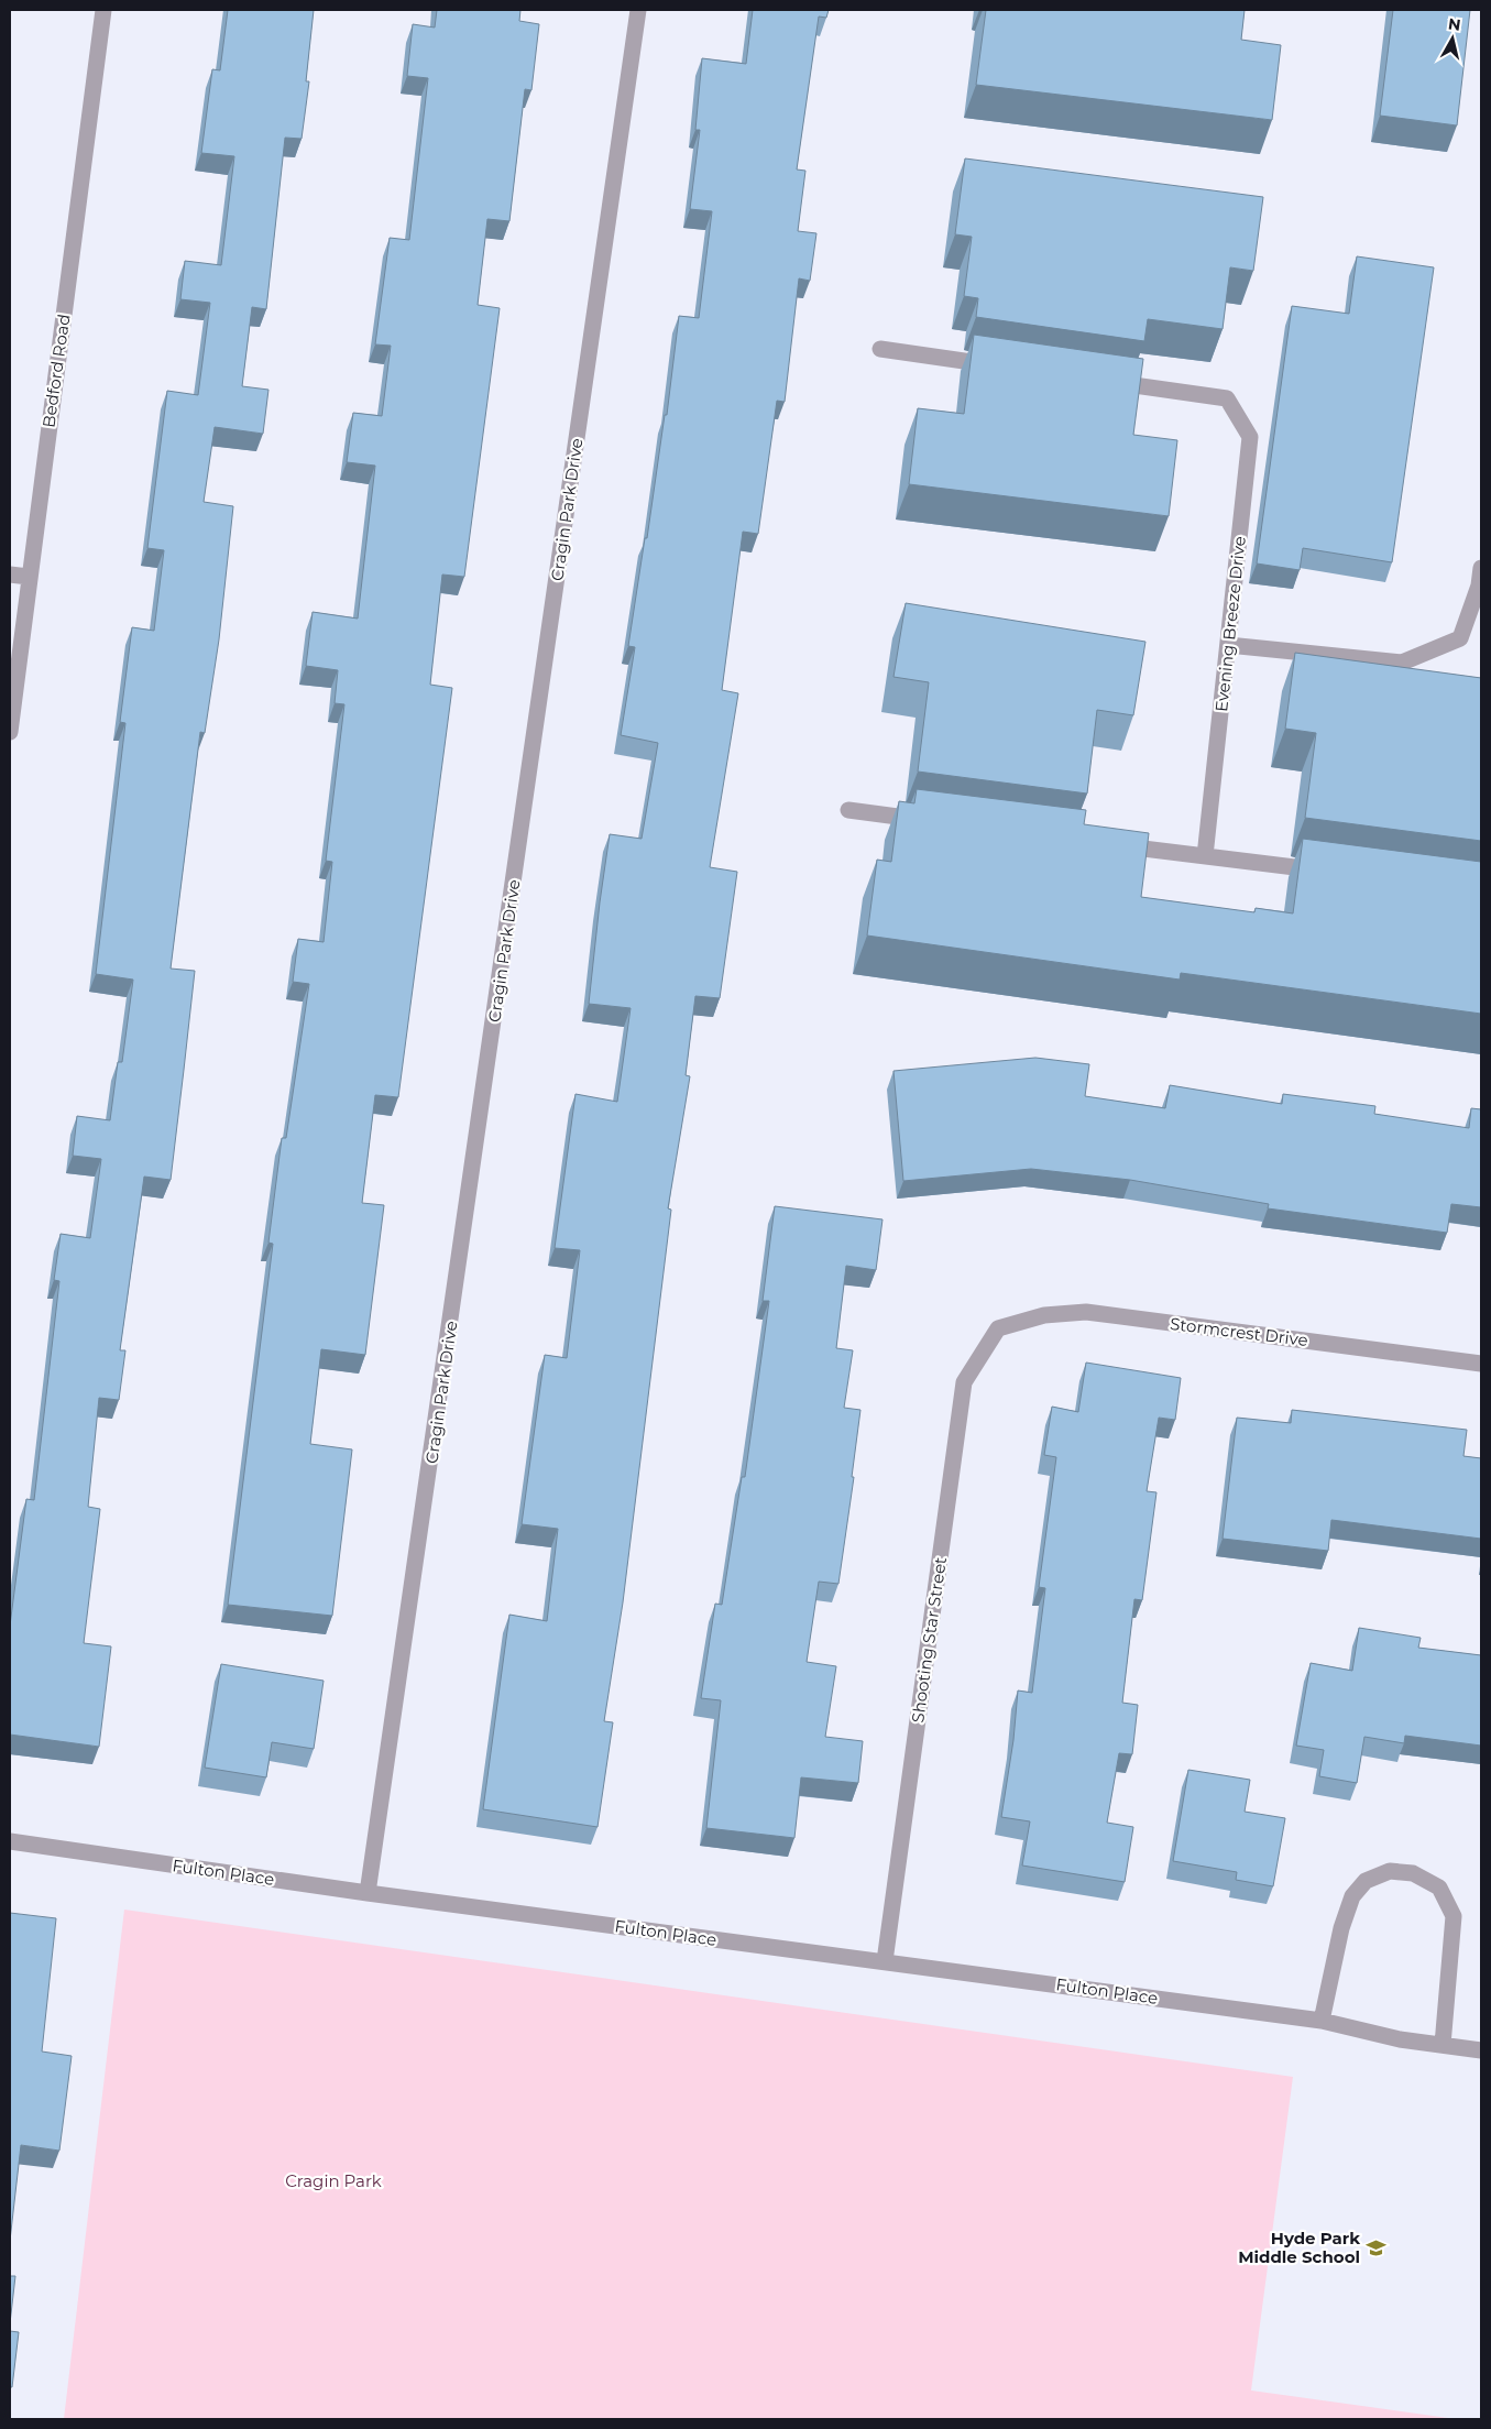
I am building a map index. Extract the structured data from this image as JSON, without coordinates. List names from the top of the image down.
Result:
{
  "streets": {
    "street": [
      "Bedford Road",
      "Cragin Park Drive",
      "Evening Breeze Drive",
      "Stormcrest Drive",
      "Shooting Star Street",
      "Fulton Place"
    ]
  },
  "crossings": [
    ["Cragin Park Drive", "Fulton Place"],
    ["Stormcrest Drive", "Shooting Star Street"],
    ["Shooting Star Street", "Fulton Place"]
  ],
  "parks": ["Cragin Park"],
  "places": {
    "school or university": ["Hyde Park Middle School"]
  },
  "north": "top"
}
